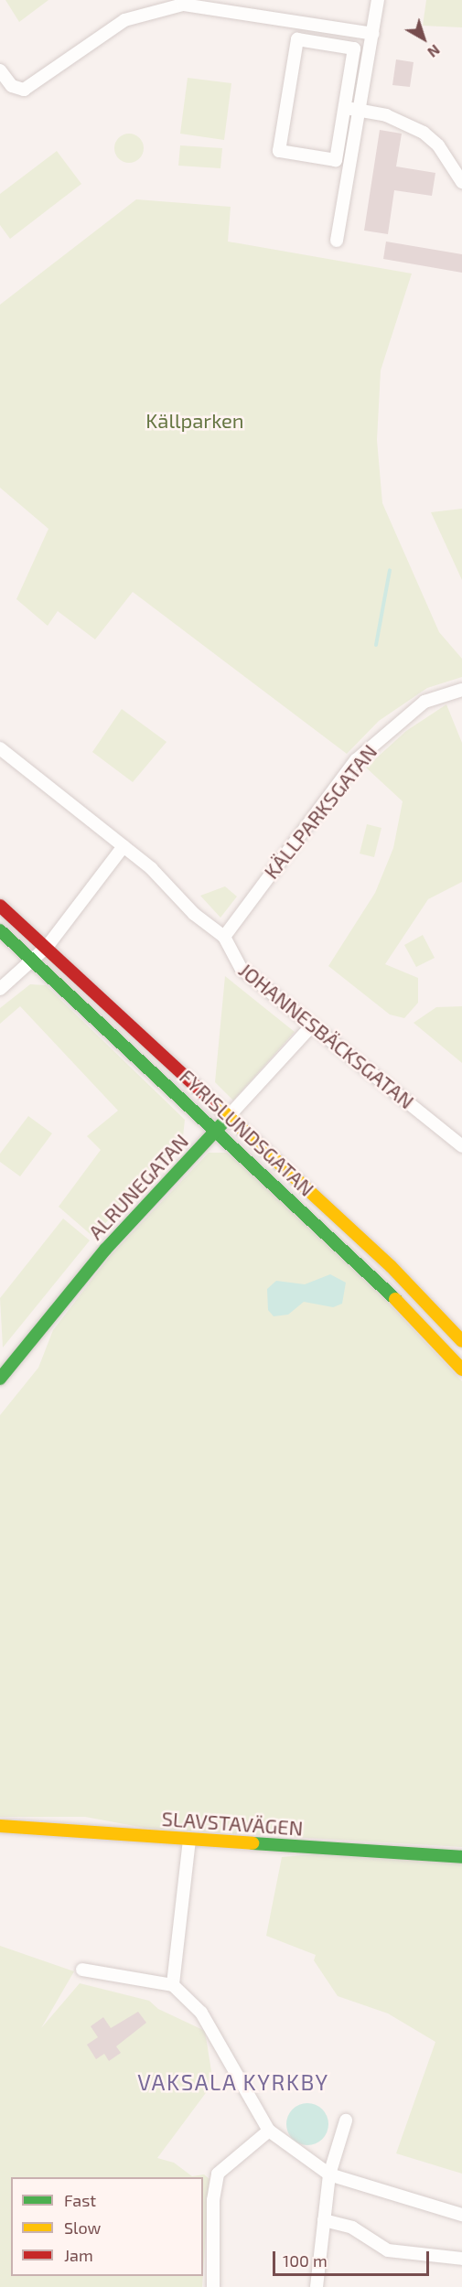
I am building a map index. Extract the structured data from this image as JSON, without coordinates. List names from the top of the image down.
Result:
{
  "streets": {
    "main road": ["FYRISLUNDSGATAN", "ALRUNEGATAN", "SLAVSTAVÄGEN"],
    "street": ["KÄLLPARKSGATAN", "JOHANNESBÄCKSGATAN"]
  },
  "crossings": [
    ["KÄLLPARKSGATAN", "JOHANNESBÄCKSGATAN"],
    ["JOHANNESBÄCKSGATAN", "ALRUNEGATAN"],
    ["FYRISLUNDSGATAN", "ALRUNEGATAN"]
  ],
  "districts": ["VAKSALA KYRKBY"],
  "parks": ["Källparken"],
  "legend": ["Fast", "Slow", "Jam"],
  "scale_bar": "100 m",
  "north": "bottom right"
}
